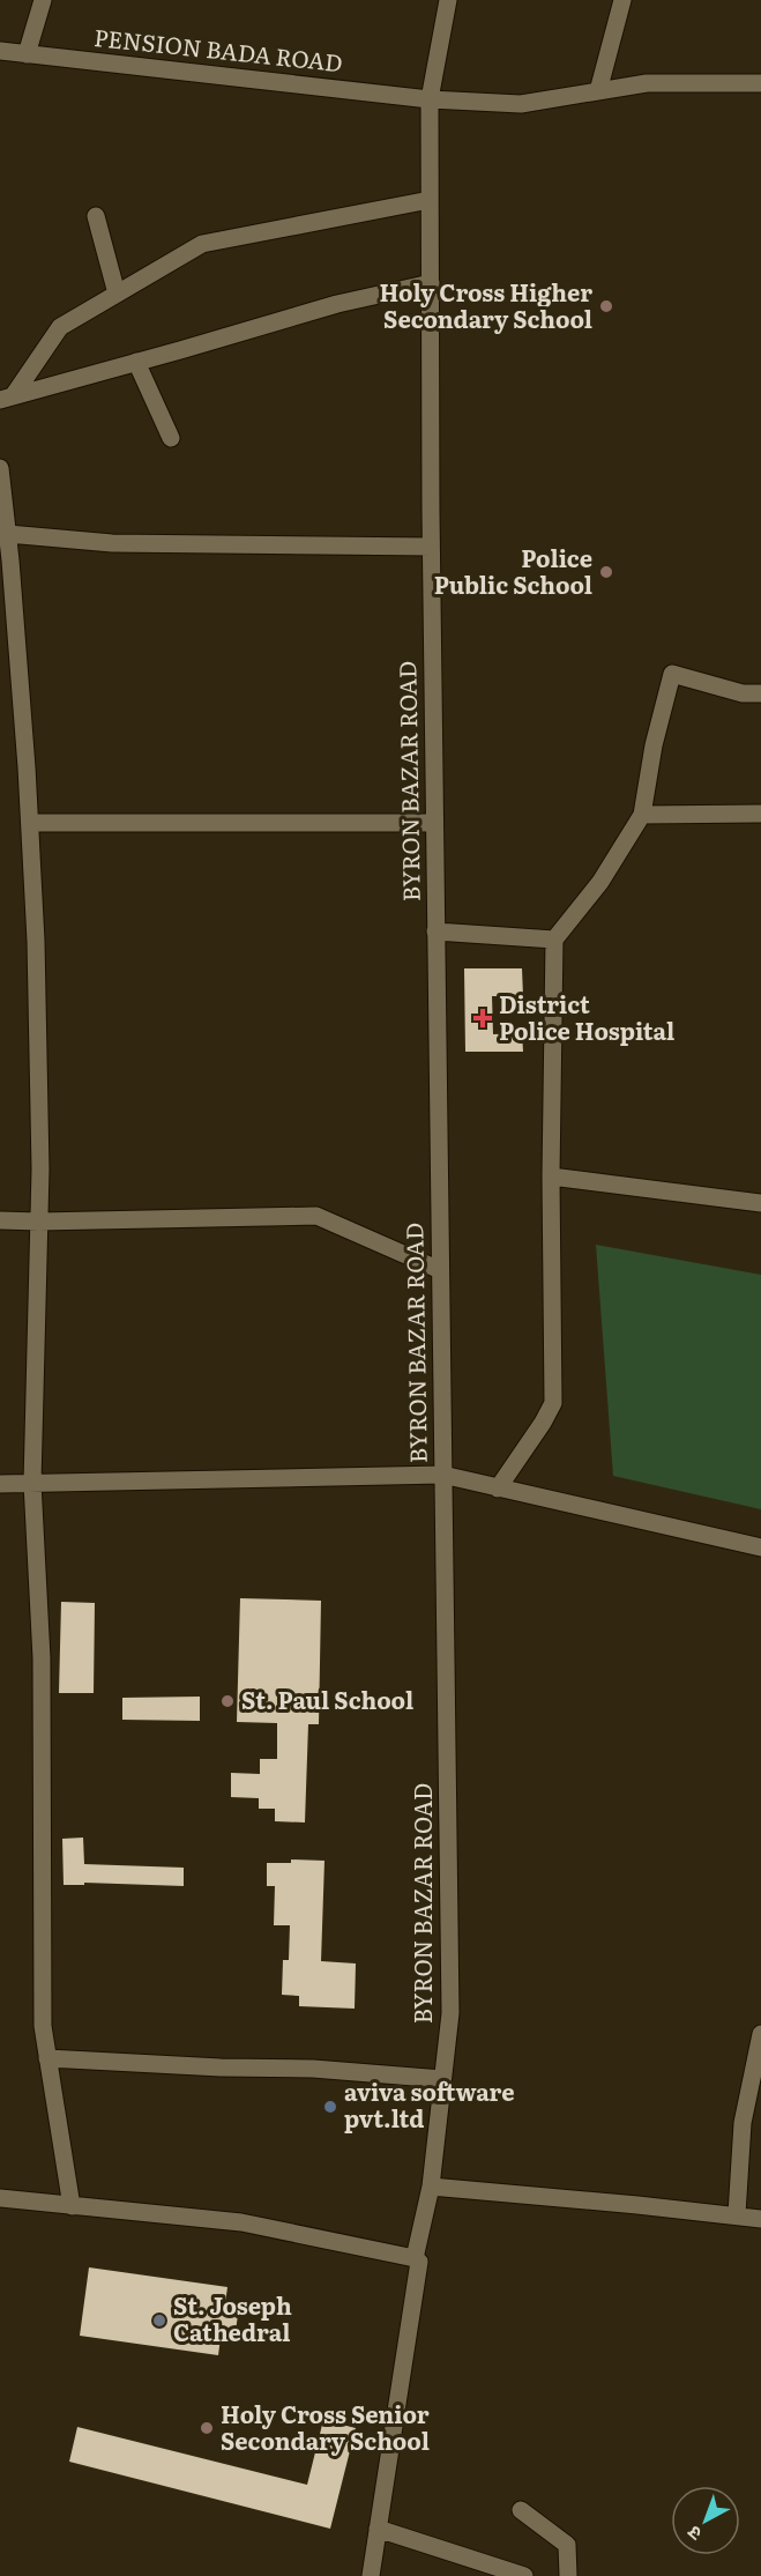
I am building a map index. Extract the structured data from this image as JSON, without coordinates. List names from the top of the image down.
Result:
{
  "streets": {
    "street": ["PENSION BADA ROAD", "BYRON BAZAR ROAD"]
  },
  "crossings": [
    ["PENSION BADA ROAD", "BYRON BAZAR ROAD"]
  ],
  "places": {
    "other": [
      "Holy Cross Higher Secondary School",
      "Police Public School",
      "St. Paul School",
      "aviva software pvt.ltd",
      "St. Joseph Cathedral",
      "Holy Cross Senior Secondary School"
    ],
    "health": ["District Police Hospital"]
  },
  "north": "bottom left"
}
